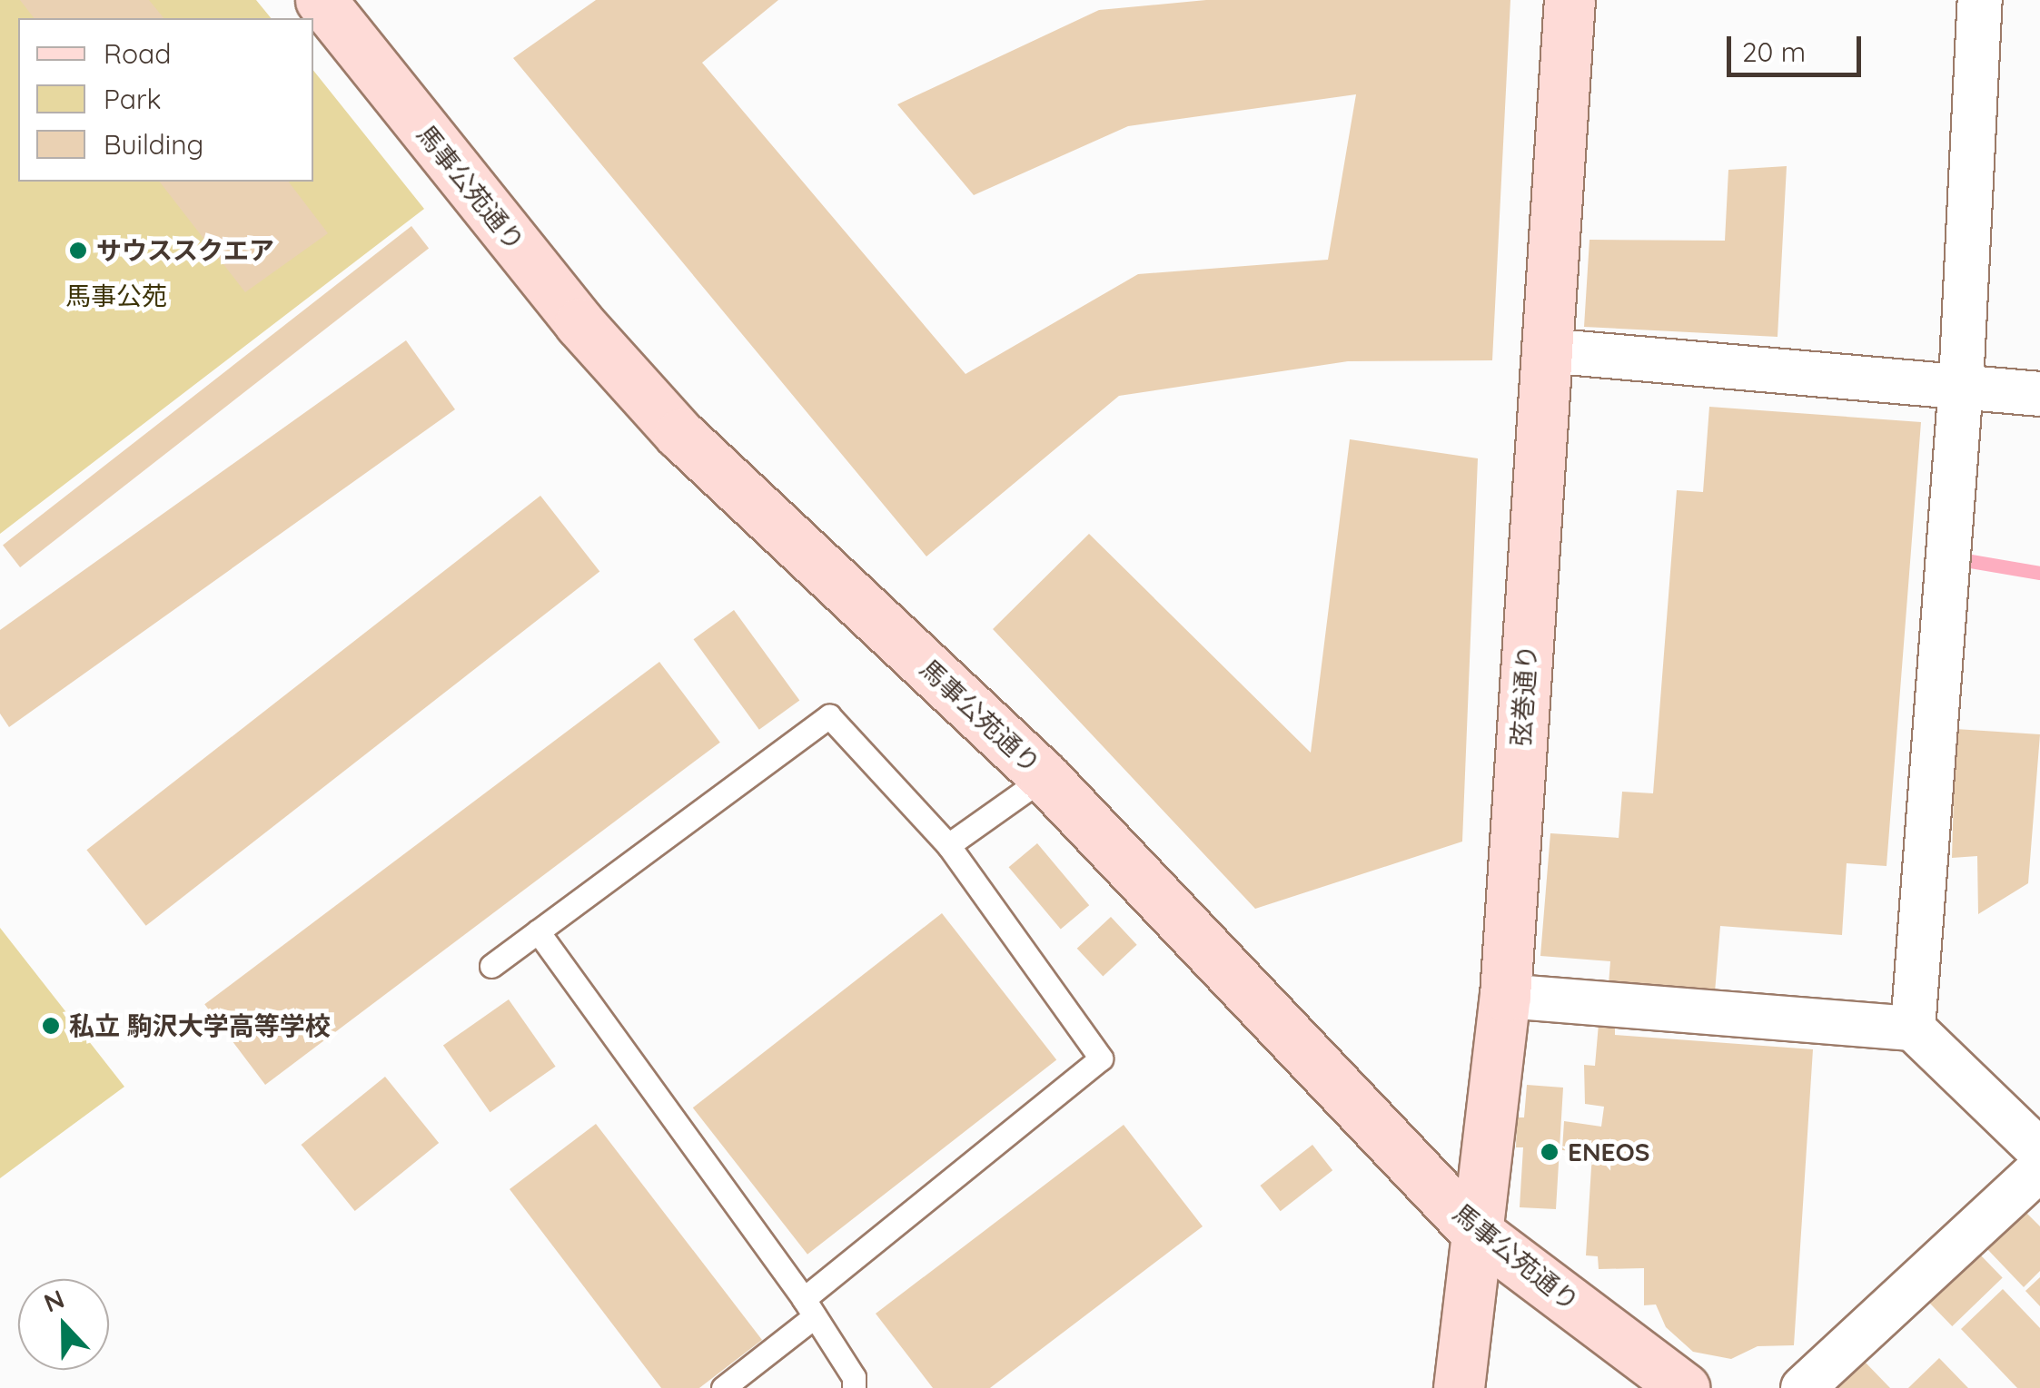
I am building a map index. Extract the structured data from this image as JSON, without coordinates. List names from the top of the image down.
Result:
{
  "streets": {
    "street": ["馬事公苑通り", "弦巻通り"]
  },
  "crossings": [
    ["馬事公苑通り", "弦巻通り"]
  ],
  "parks": ["馬事公苑"],
  "places": ["サウススクエア", "私立 駒沢大学高等学校", "ENEOS"],
  "legend": ["Road", "Park", "Building"],
  "scale_bar": "20 m",
  "north": "top"
}
